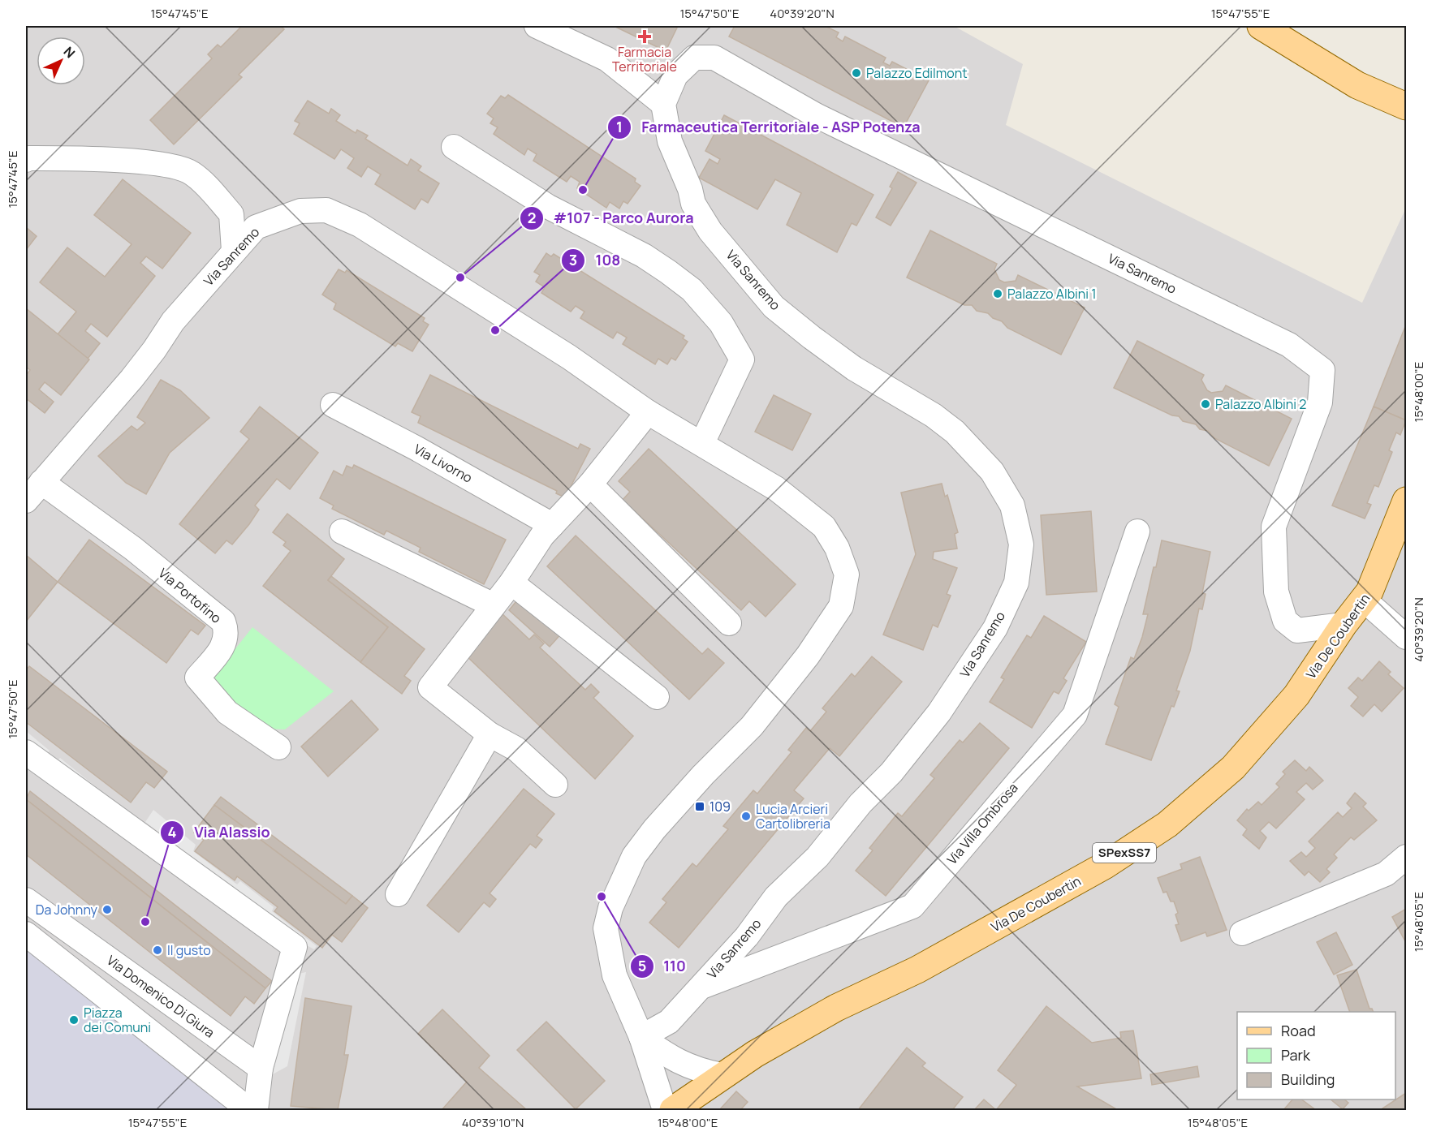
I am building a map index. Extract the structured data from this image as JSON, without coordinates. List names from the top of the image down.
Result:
{
  "streets": {
    "main road": ["Via De Coubertin", "SPexSS7"],
    "street": [
      "Via Sanremo",
      "Via Livorno",
      "Via Portofino",
      "Via Villa Ombrosa",
      "Via Domenico Di Giura"
    ]
  },
  "crossings": [
    ["Via Sanremo", "Via Portofino"],
    ["Via Sanremo", "Via De Coubertin"],
    ["Via Sanremo", "Via Villa Ombrosa"],
    ["Via De Coubertin", "SPexSS7"]
  ],
  "places": {
    "health": ["Farmacia Territoriale"],
    "other": [
      "Palazzo Edilmont",
      "Farmaceutica Territoriale - ASP Potenza",
      "#107 - Parco Aurora",
      "Palazzo Albini 1",
      "108",
      "Palazzo Albini 2",
      "Lucia Arcieri Cartolibreria",
      "110",
      "Da Johnny",
      "Via Alassio",
      "Il gusto",
      "Piazza dei Comuni"
    ],
    "transit": ["109"]
  },
  "legend": ["Road", "Park", "Building"],
  "north": "top right",
  "coordinates": [
    "15°47'45\"E",
    "15°47'50\"E",
    "40°39'20\"N",
    "15°47'55\"E",
    "15°48'00\"E",
    "15°48'05\"E",
    "40°39'10\"N"
  ]
}
